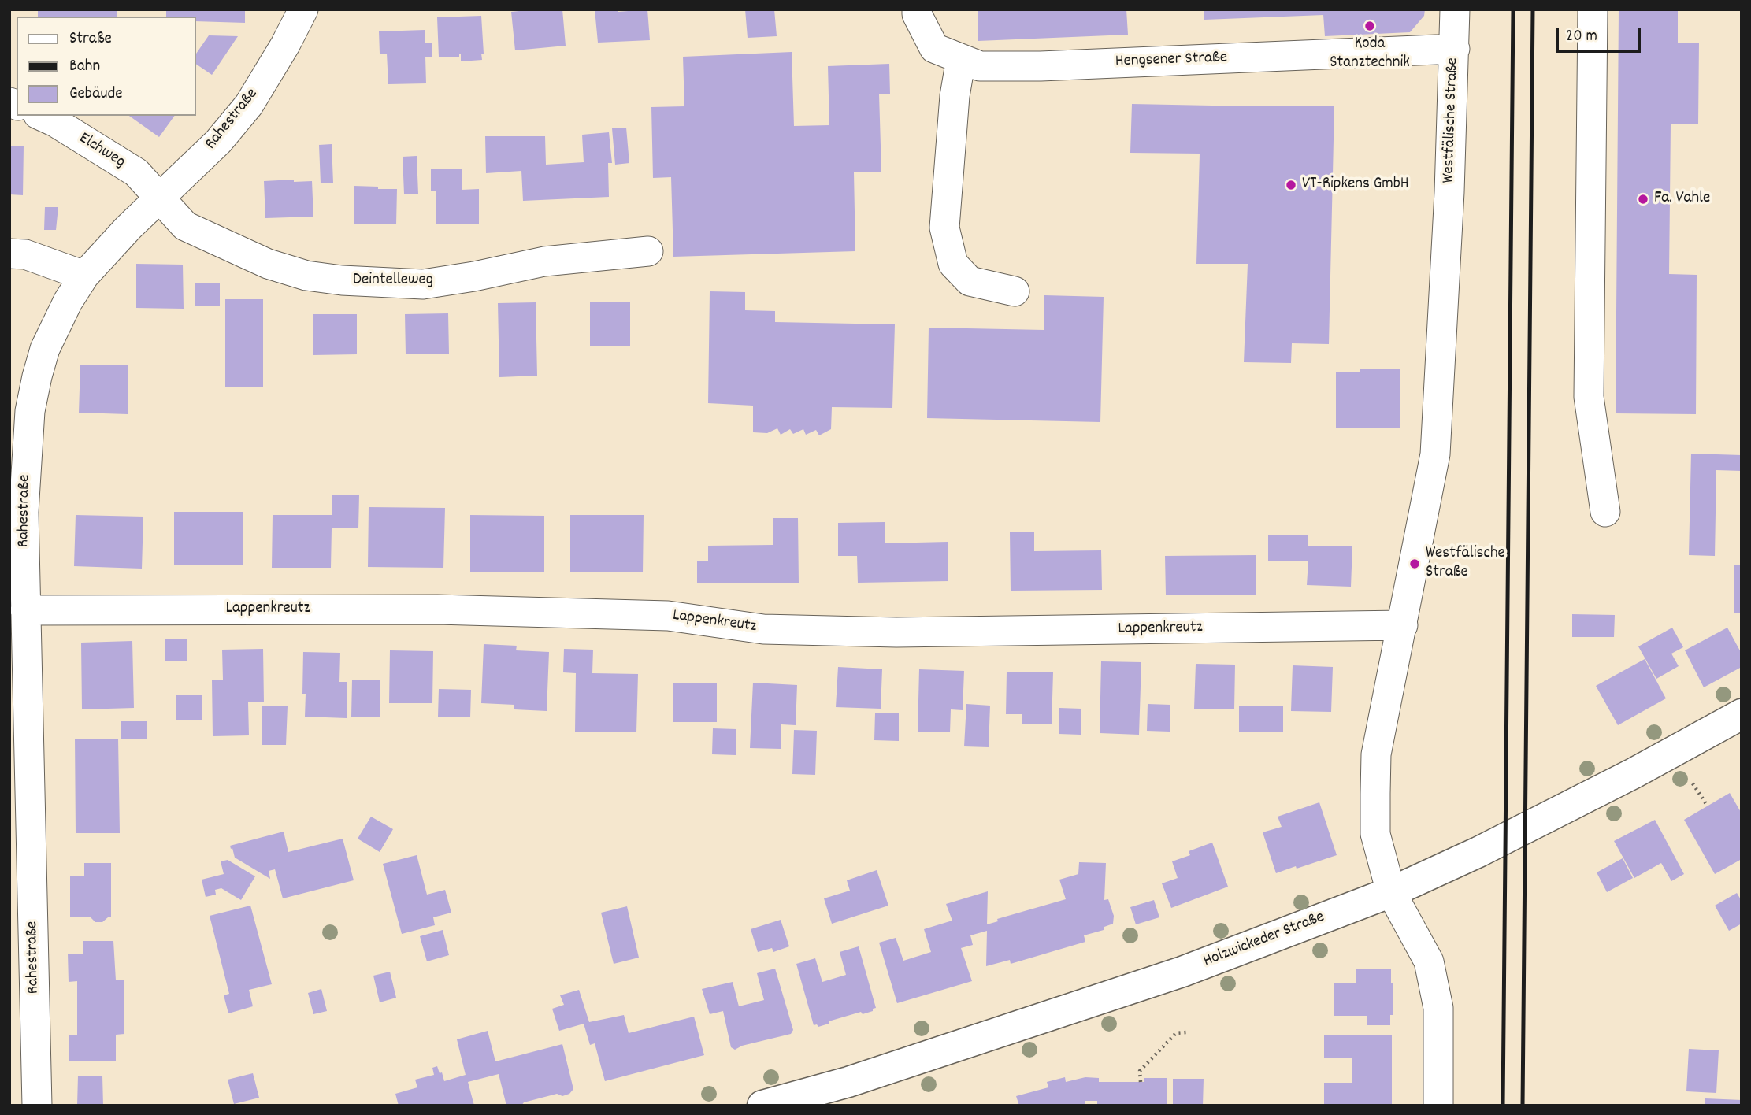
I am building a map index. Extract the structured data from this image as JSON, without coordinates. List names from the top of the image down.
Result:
{
  "streets": {
    "main road": ["Holzwickeder Straße"],
    "street": [
      "Hengsener Straße",
      "Rahestraße",
      "Westfälische Straße",
      "Elchweg",
      "Deintelleweg",
      "Lappenkreutz"
    ]
  },
  "crossings": [
    ["Hengsener Straße", "Westfälische Straße"],
    ["Rahestraße", "Elchweg"],
    ["Rahestraße", "Deintelleweg"],
    ["Rahestraße", "Lappenkreutz"],
    ["Westfälische Straße", "Lappenkreutz"],
    ["Westfälische Straße", "Holzwickeder Straße"],
    ["Elchweg", "Deintelleweg"]
  ],
  "places": [
    "Koda Stanztechnik",
    "VT-Ripkens GmbH",
    "Fa. Vahle",
    "Westfälische Straße"
  ],
  "legend": ["Straße", "Bahn", "Gebäude"],
  "scale_bar": "20 m"
}
